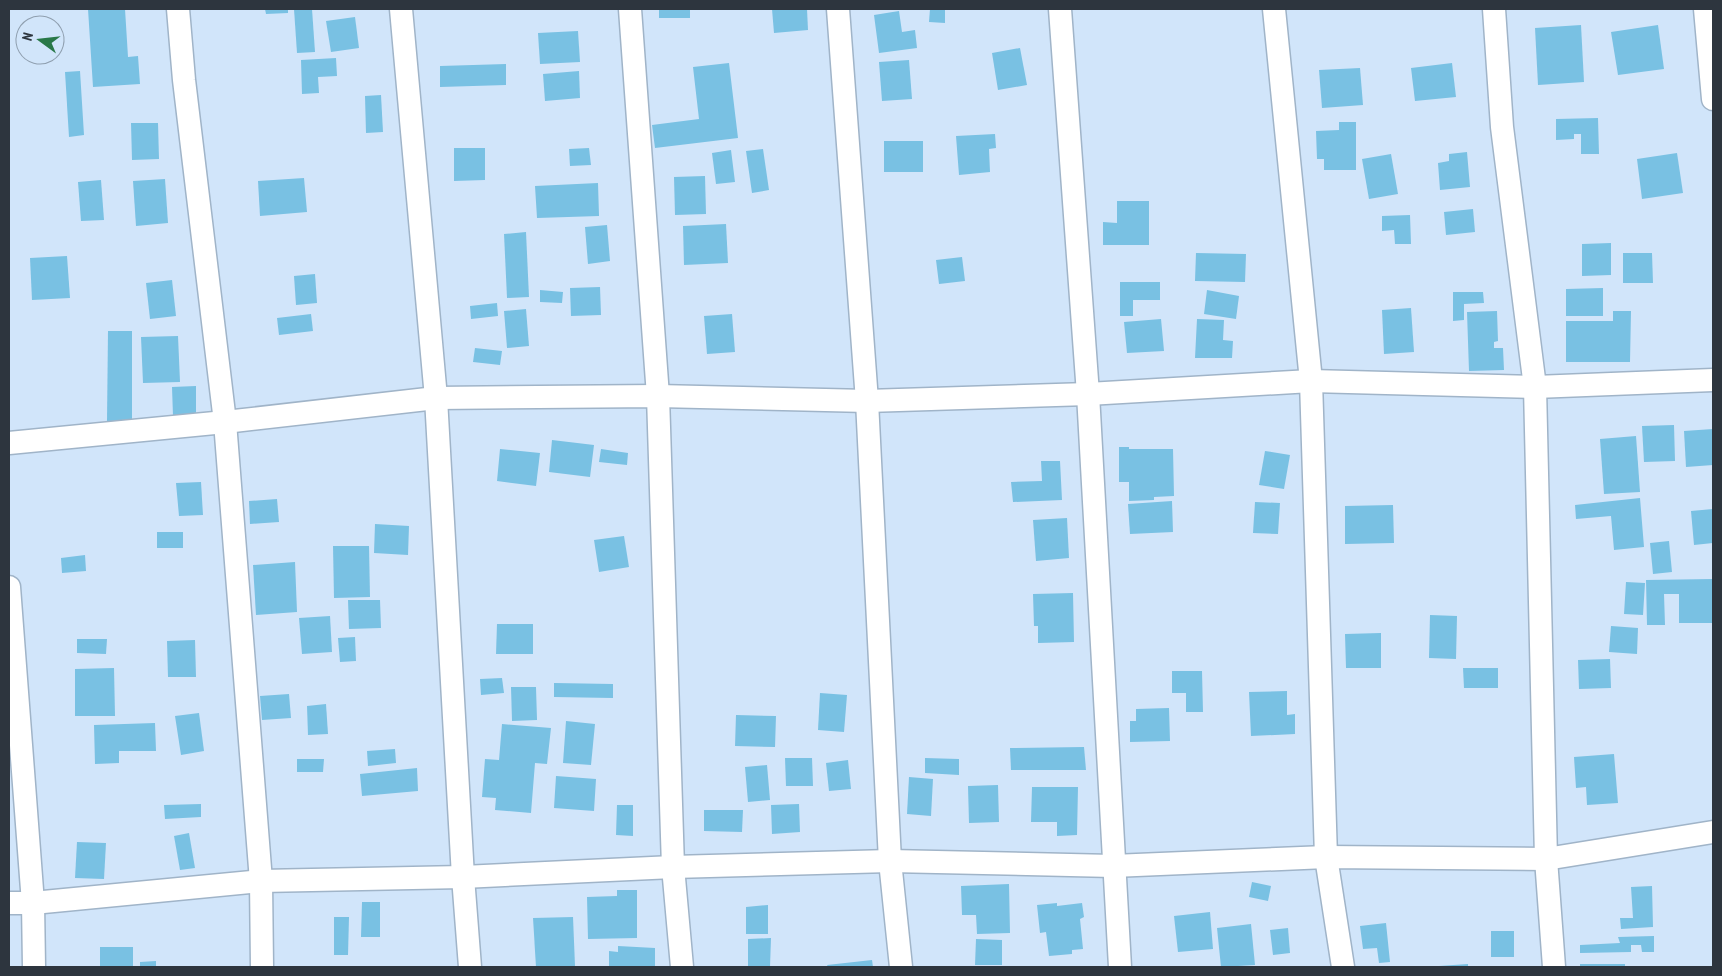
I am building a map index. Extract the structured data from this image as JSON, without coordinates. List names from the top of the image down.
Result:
{
  "north": "left"
}
